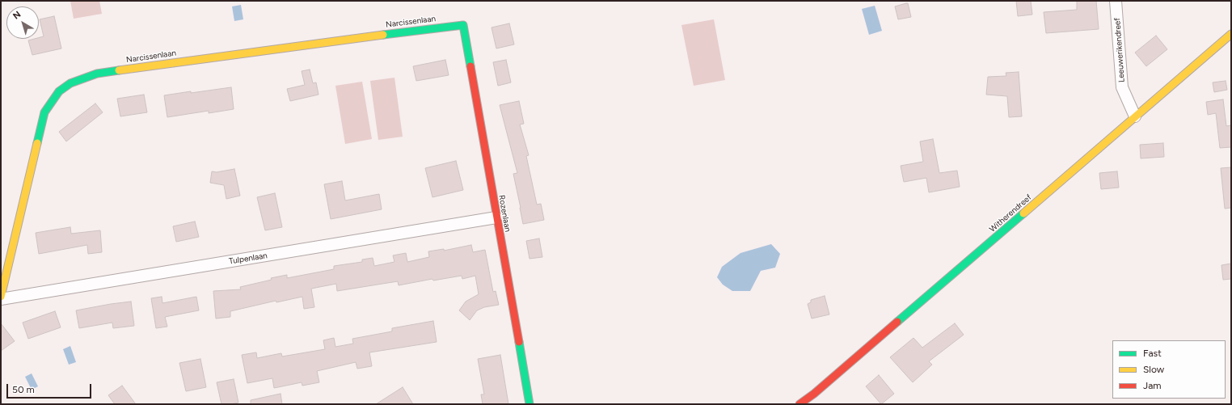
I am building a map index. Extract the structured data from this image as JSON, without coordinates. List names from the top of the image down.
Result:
{
  "streets": {
    "street": [
      "Narcissenlaan",
      "Leeuwerikendreef",
      "Rozenlaan",
      "Witherendreef",
      "Tulpenlaan"
    ]
  },
  "crossings": [
    ["Narcissenlaan", "Rozenlaan"],
    ["Narcissenlaan", "Tulpenlaan"],
    ["Leeuwerikendreef", "Witherendreef"],
    ["Rozenlaan", "Tulpenlaan"]
  ],
  "legend": ["Fast", "Slow", "Jam"],
  "scale_bar": "50 m",
  "north": "top left"
}
